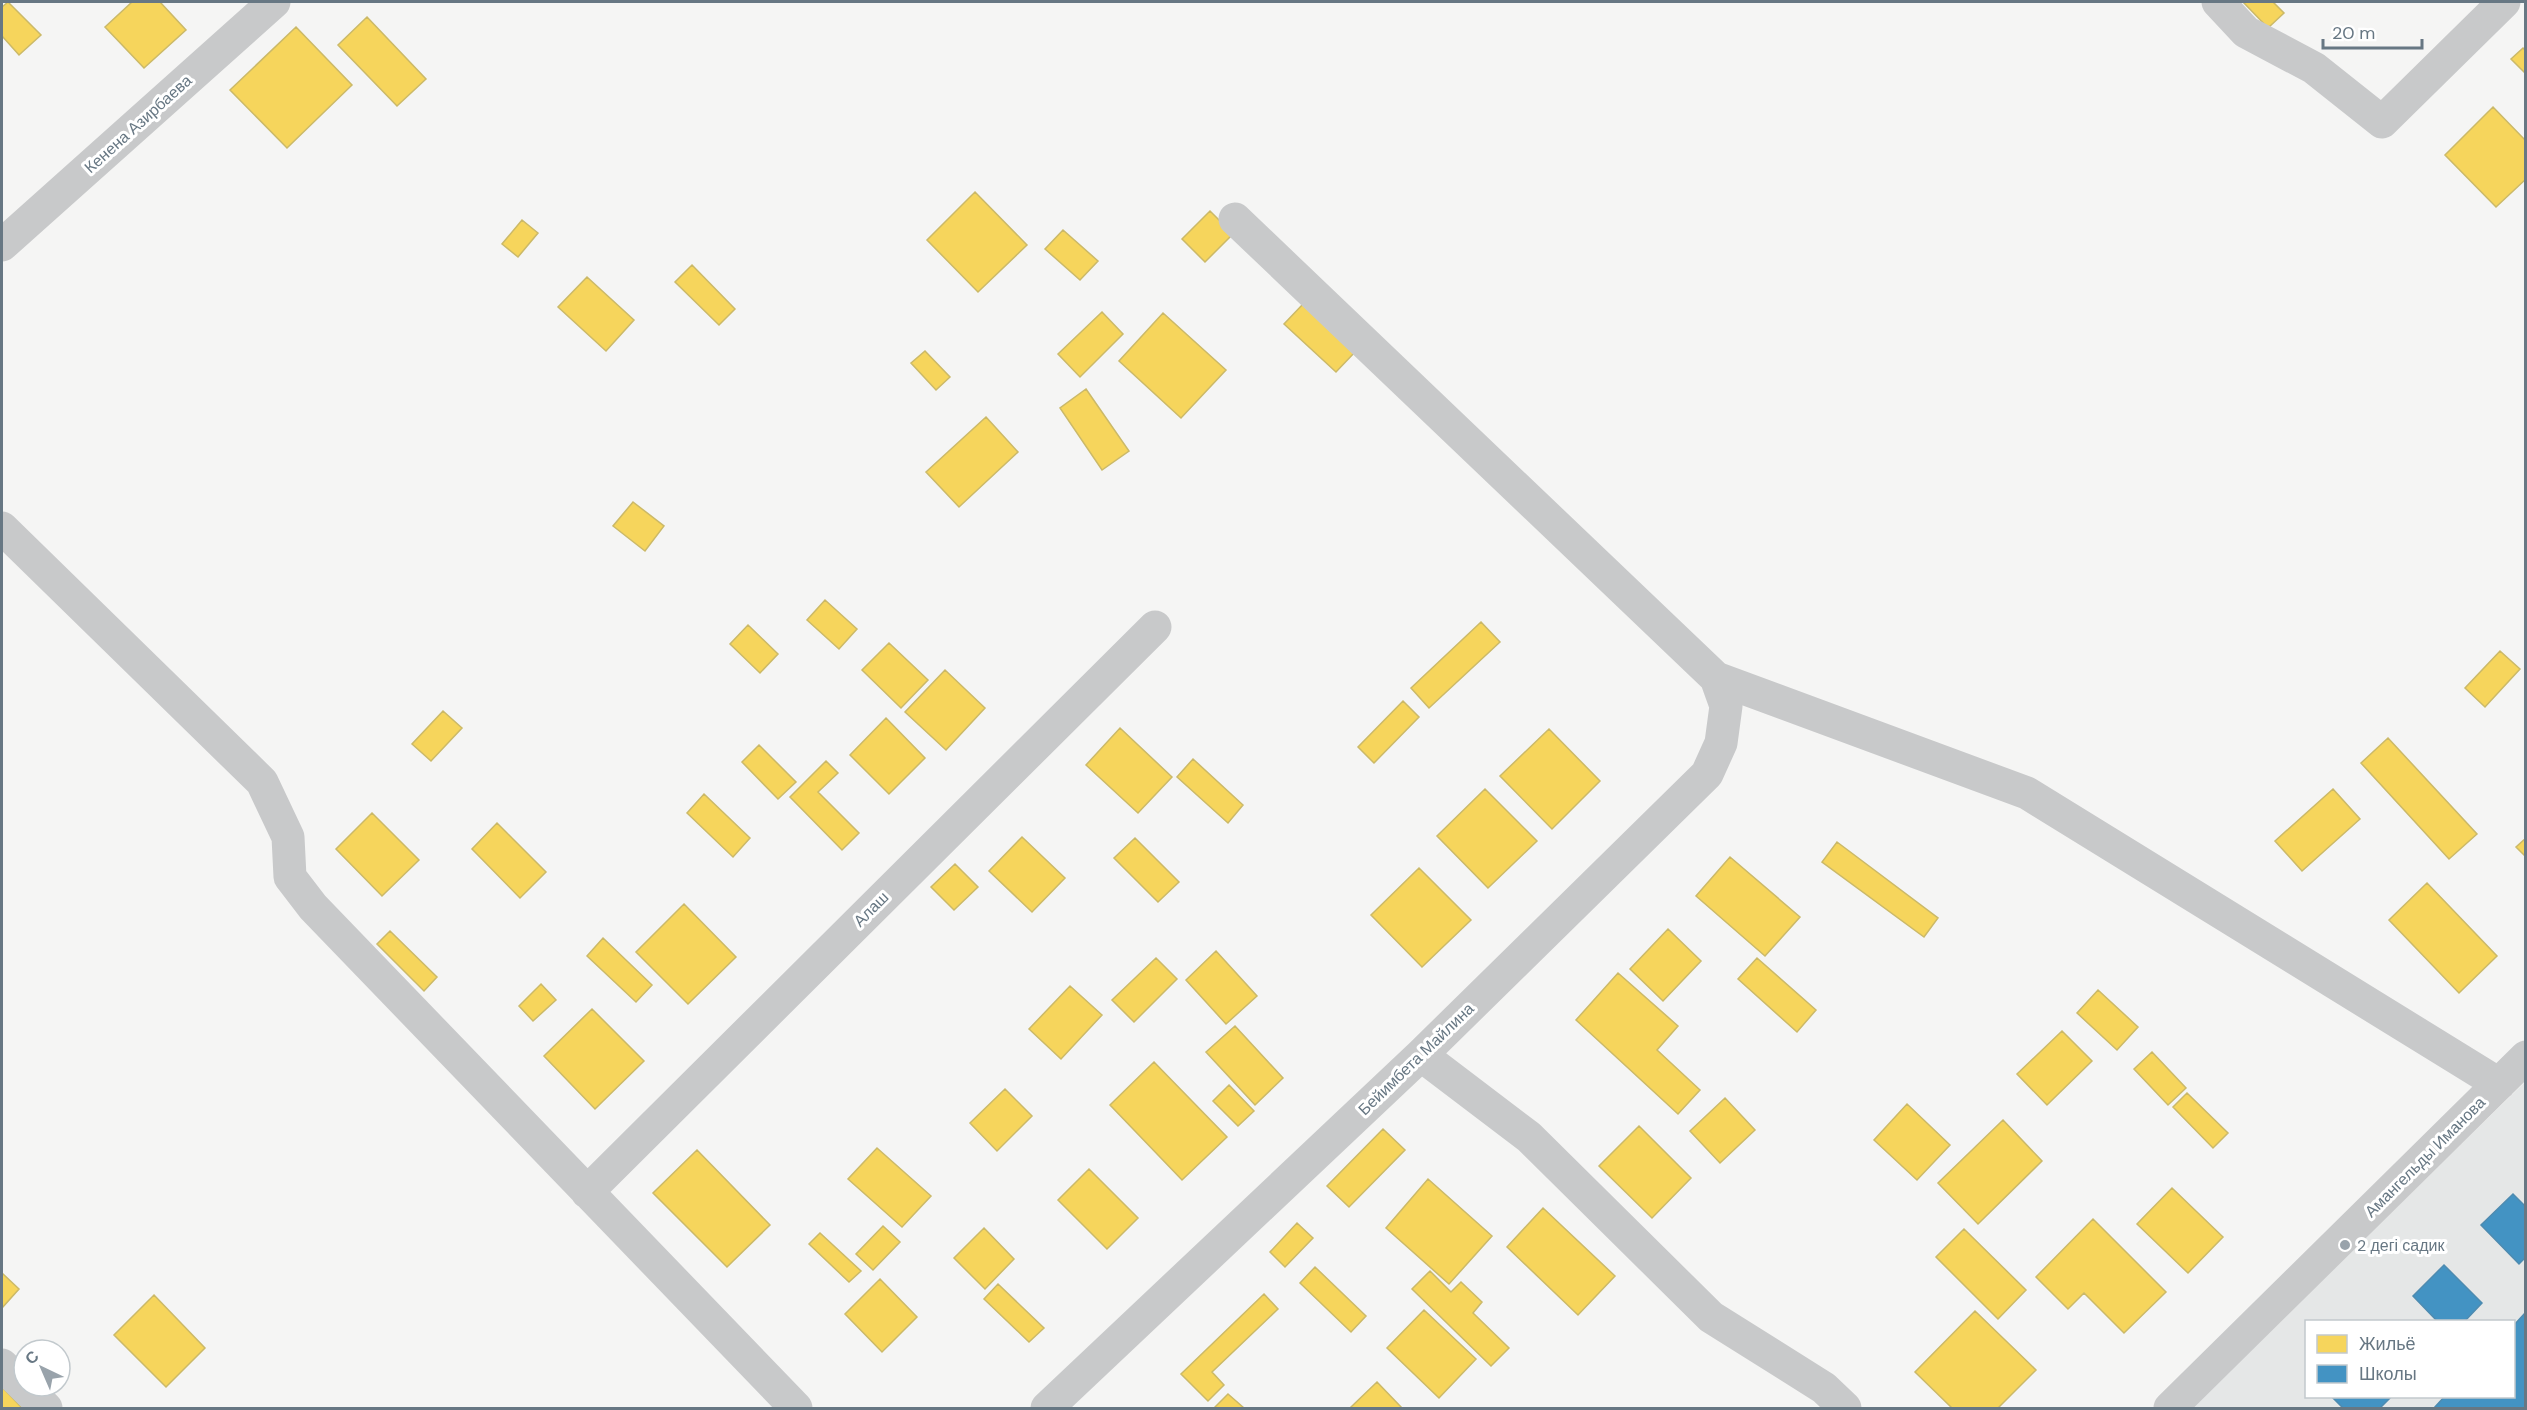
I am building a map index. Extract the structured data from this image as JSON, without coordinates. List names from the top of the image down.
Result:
{
  "streets": {
    "street": [
      "Кенена Азирбаева",
      "Алаш",
      "Бейимбета Майлина",
      "Амангельды Иманова"
    ]
  },
  "places": ["2 дегі садик"],
  "legend": ["Жильё", "Школы"],
  "scale_bar": "20 m",
  "north": "top left"
}
